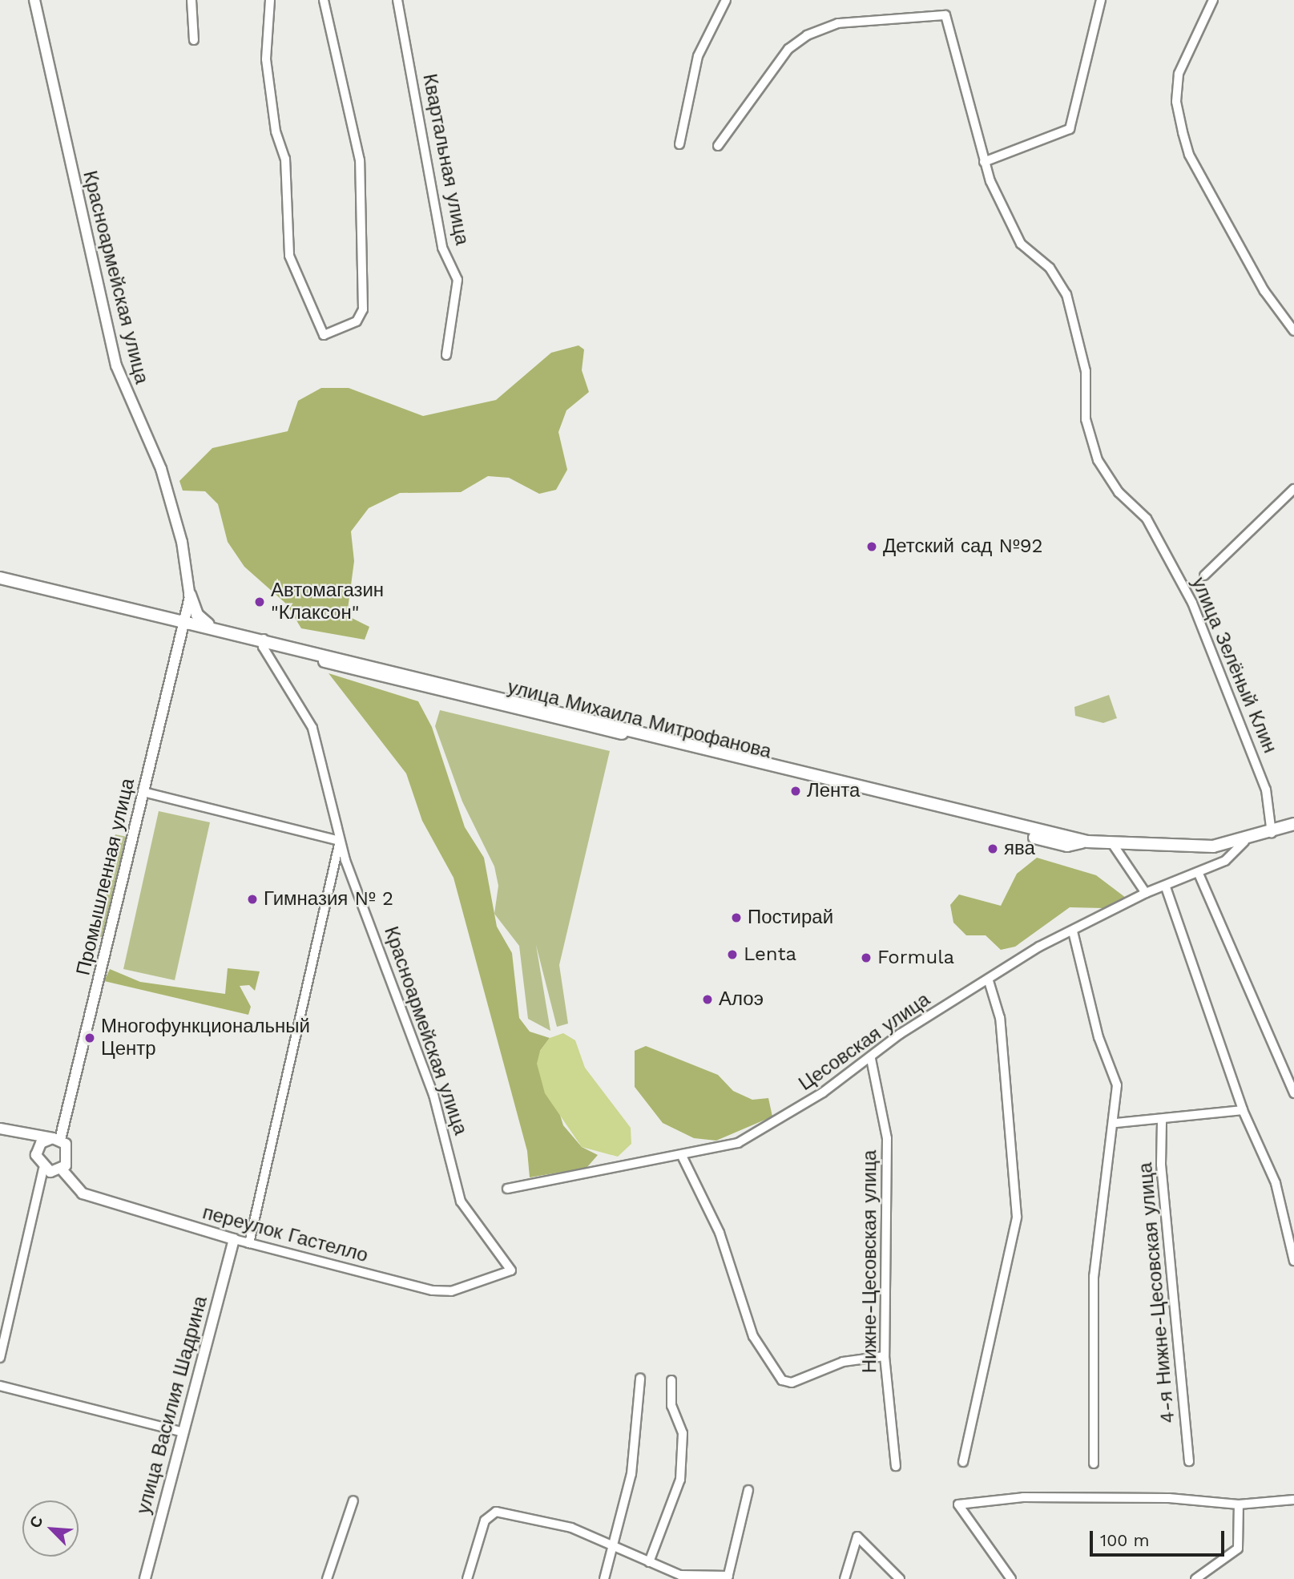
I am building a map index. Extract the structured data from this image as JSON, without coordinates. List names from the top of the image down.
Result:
{
  "streets": {
    "main road": ["улица Михаила Митрофанова"],
    "street": [
      "Квартальная улица",
      "Красноармейская улица",
      "улица Зелёный Клин",
      "Промышленная улица",
      "Цесовская улица",
      "переулок Гастелло",
      "Нижне-Цесовская улица",
      "4-я Нижне-Цесовская улица",
      "улица Василия Шадрина"
    ]
  },
  "crossings": [
    ["Красноармейская улица", "улица Михаила Митрофанова"],
    ["Красноармейская улица", "Промышленная улица"],
    ["Красноармейская улица", "переулок Гастелло"],
    ["улица Зелёный Клин", "улица Михаила Митрофанова"],
    ["улица Михаила Митрофанова", "Промышленная улица"],
    ["улица Михаила Митрофанова", "Цесовская улица"],
    ["Цесовская улица", "Нижне-Цесовская улица"],
    ["переулок Гастелло", "улица Василия Шадрина"]
  ],
  "places": [
    "Детский сад №92",
    "Автомагазин \"Клаксон\"",
    "Лента",
    "ява",
    "Гимназия № 2",
    "Постирай",
    "Lenta",
    "Formula",
    "Алоэ",
    "Многофункциональный Центр"
  ],
  "scale_bar": "100 m",
  "north": "top left"
}
